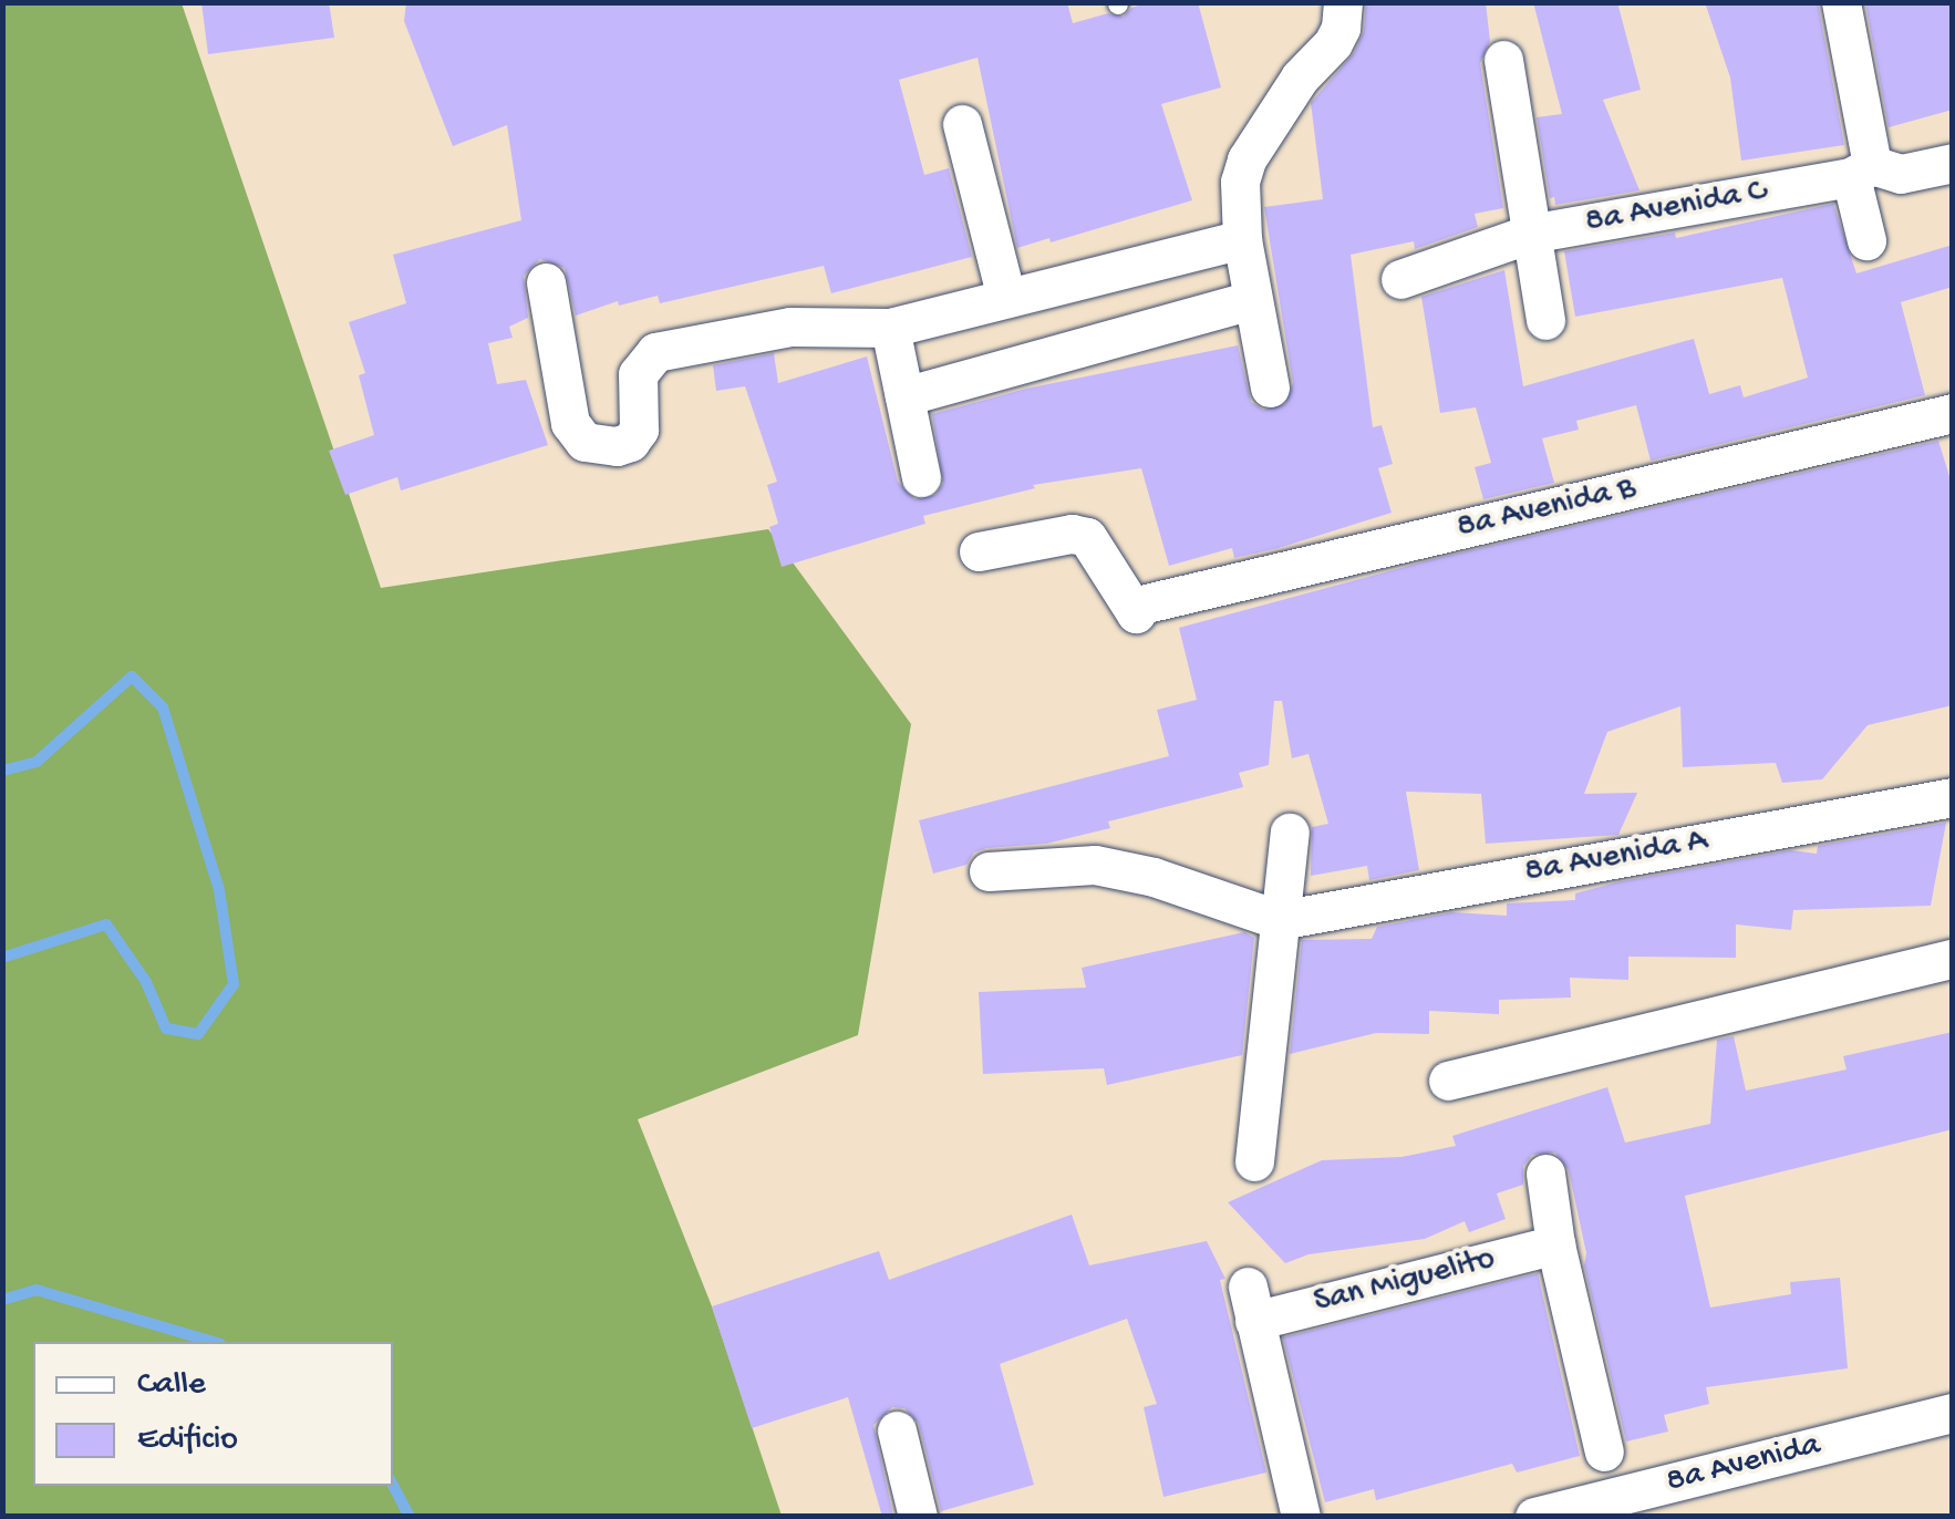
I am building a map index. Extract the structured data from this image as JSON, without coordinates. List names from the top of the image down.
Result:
{
  "streets": {
    "street": [
      "8a Avenida C",
      "8a Avenida B",
      "8a Avenida A",
      "San Miguelito",
      "8a Avenida"
    ]
  },
  "legend": ["Calle", "Edificio"]
}
